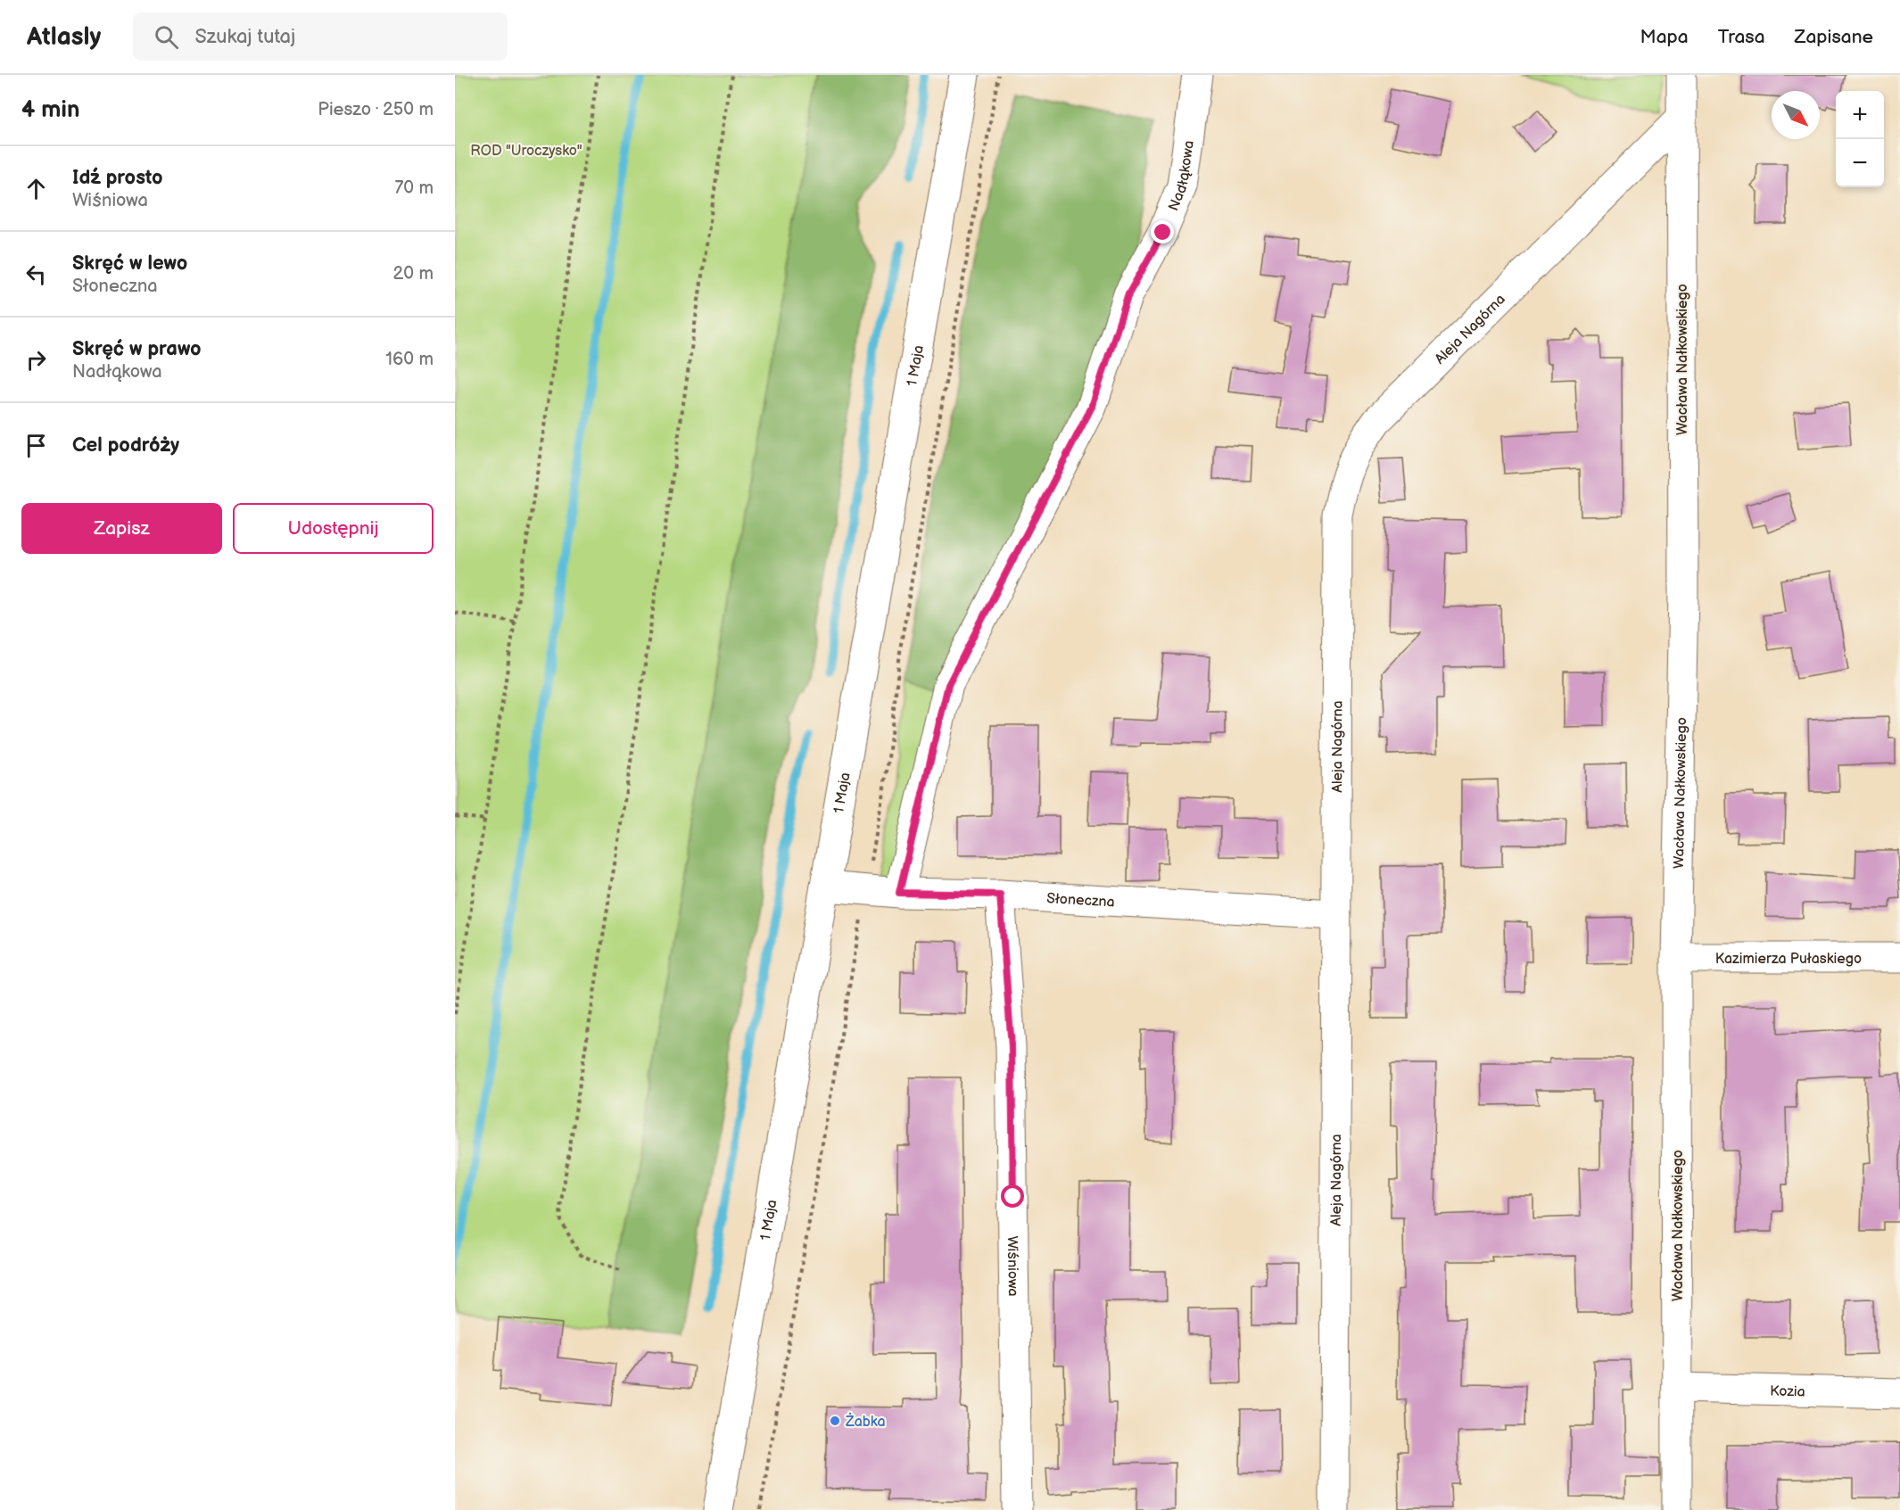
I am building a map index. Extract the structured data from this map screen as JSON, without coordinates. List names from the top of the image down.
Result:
{
  "streets": {
    "street": [
      "Nadłąkowa",
      "Aleja Nagórna",
      "Wacława Nałkowskiego",
      "1 Maja",
      "Słoneczna",
      "Kazimierza Pułaskiego",
      "Wiśniowa",
      "Kozia"
    ]
  },
  "crossings": [
    ["Nadłąkowa", "Słoneczna"],
    ["Aleja Nagórna", "Wacława Nałkowskiego"],
    ["Aleja Nagórna", "Słoneczna"],
    ["Wacława Nałkowskiego", "Kazimierza Pułaskiego"],
    ["Wacława Nałkowskiego", "Kozia"],
    ["1 Maja", "Słoneczna"],
    ["Słoneczna", "Wiśniowa"]
  ],
  "parks": ["ROD \"Uroczysko\""],
  "places": ["Żabka"],
  "north": "bottom right",
  "page": {
    "header": "Atlasly",
    "search": "Szukaj tutaj",
    "nav": ["Mapa", "Trasa", "Zapisane"],
    "heading": ["4 min", "Pieszo · 250 m"],
    "map_buttons": ["+", "−"],
    "list": [
      ["Idź prosto", "Wiśniowa", "70 m"],
      ["Skręć w lewo", "Słoneczna", "20 m"],
      ["Skręć w prawo", "Nadłąkowa", "160 m"],
      "Cel podróży"
    ],
    "buttons": ["Zapisz", "Udostępnij"]
  }
}
